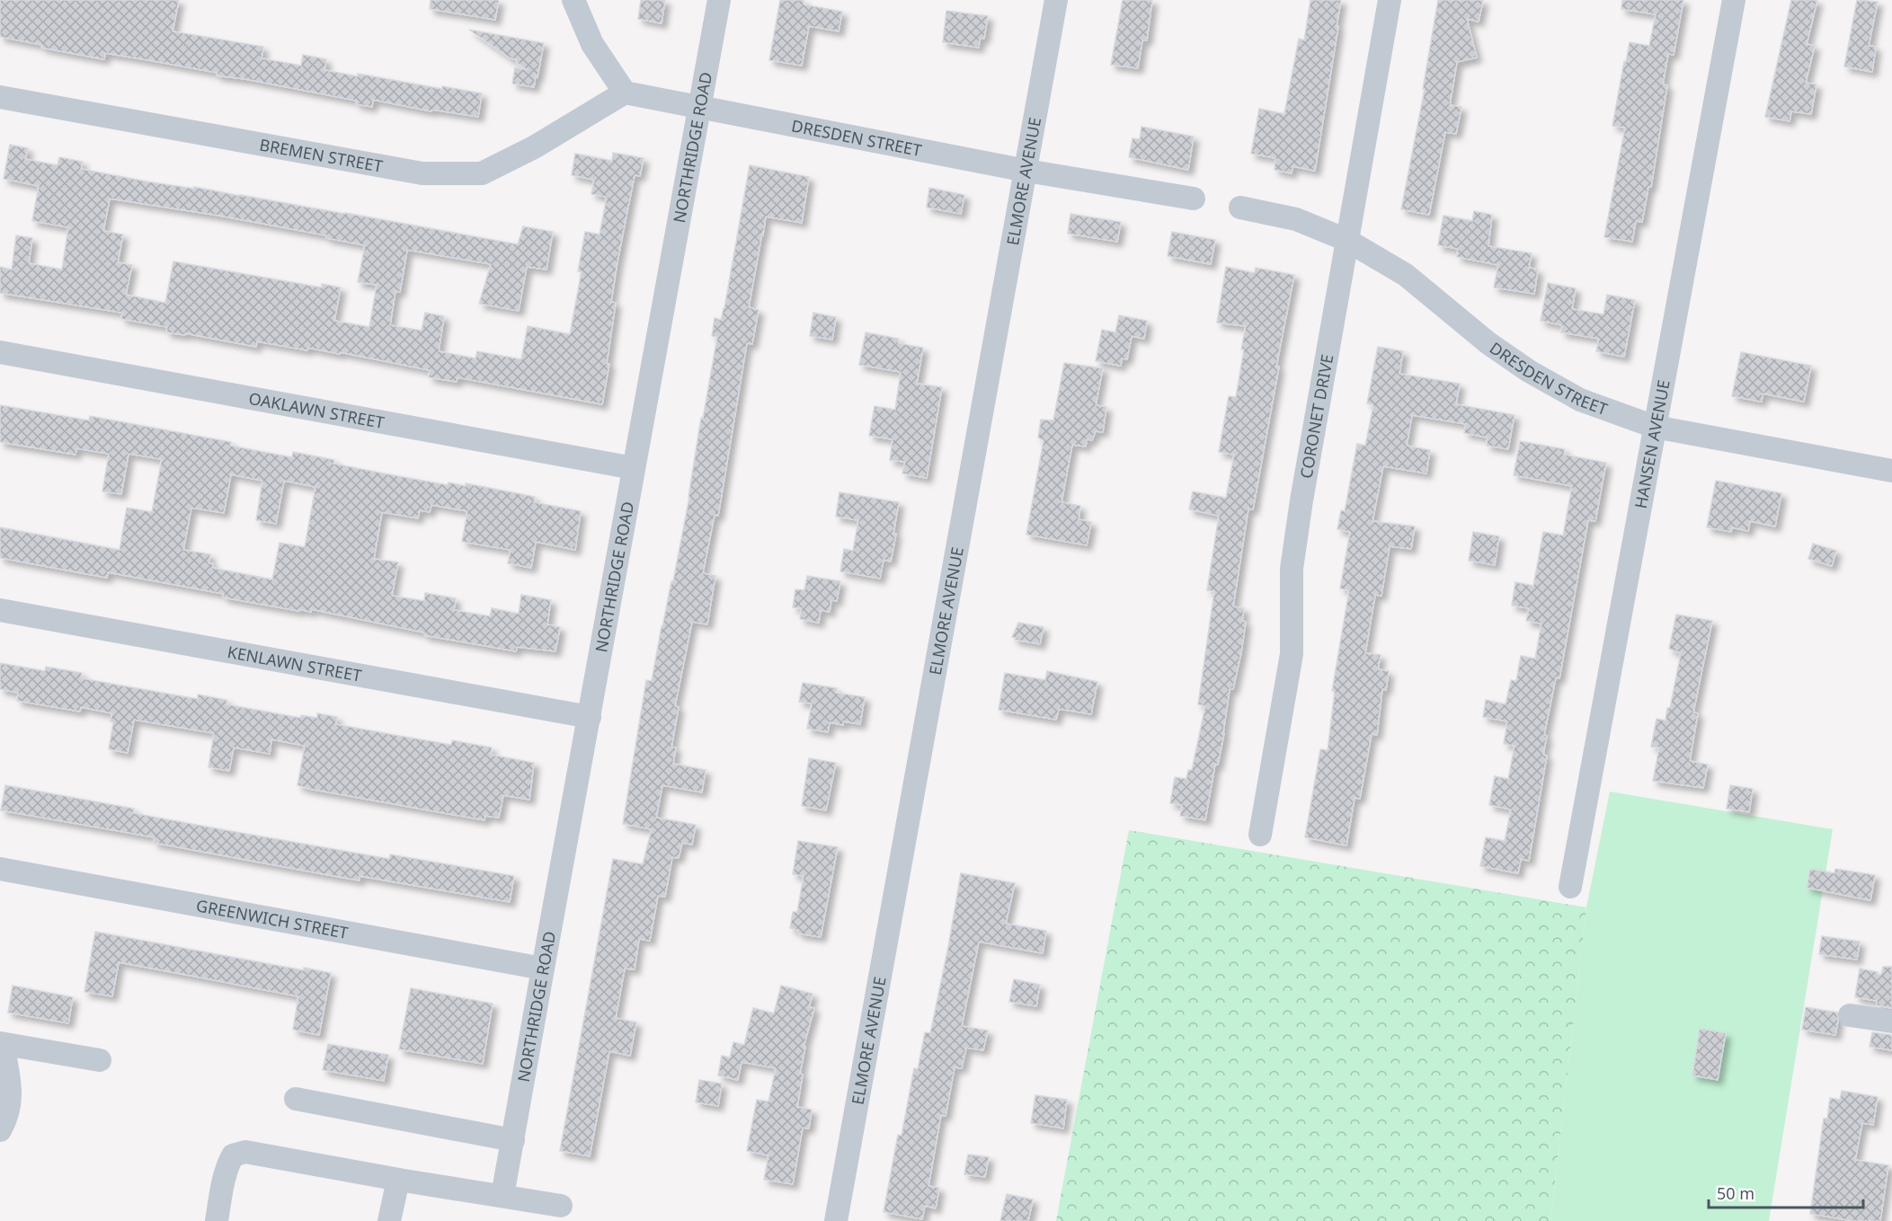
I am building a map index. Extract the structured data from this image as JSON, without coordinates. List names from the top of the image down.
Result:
{
  "streets": {
    "street": [
      "DRESDEN STREET",
      "NORTHRIDGE ROAD",
      "BREMEN STREET",
      "ELMORE AVENUE",
      "OAKLAWN STREET",
      "CORONET DRIVE",
      "HANSEN AVENUE",
      "KENLAWN STREET",
      "GREENWICH STREET"
    ]
  },
  "crossings": [
    ["DRESDEN STREET", "NORTHRIDGE ROAD"],
    ["DRESDEN STREET", "BREMEN STREET"],
    ["DRESDEN STREET", "ELMORE AVENUE"],
    ["DRESDEN STREET", "CORONET DRIVE"],
    ["DRESDEN STREET", "HANSEN AVENUE"],
    ["NORTHRIDGE ROAD", "OAKLAWN STREET"],
    ["NORTHRIDGE ROAD", "KENLAWN STREET"],
    ["NORTHRIDGE ROAD", "GREENWICH STREET"]
  ],
  "scale_bar": "50 m"
}
